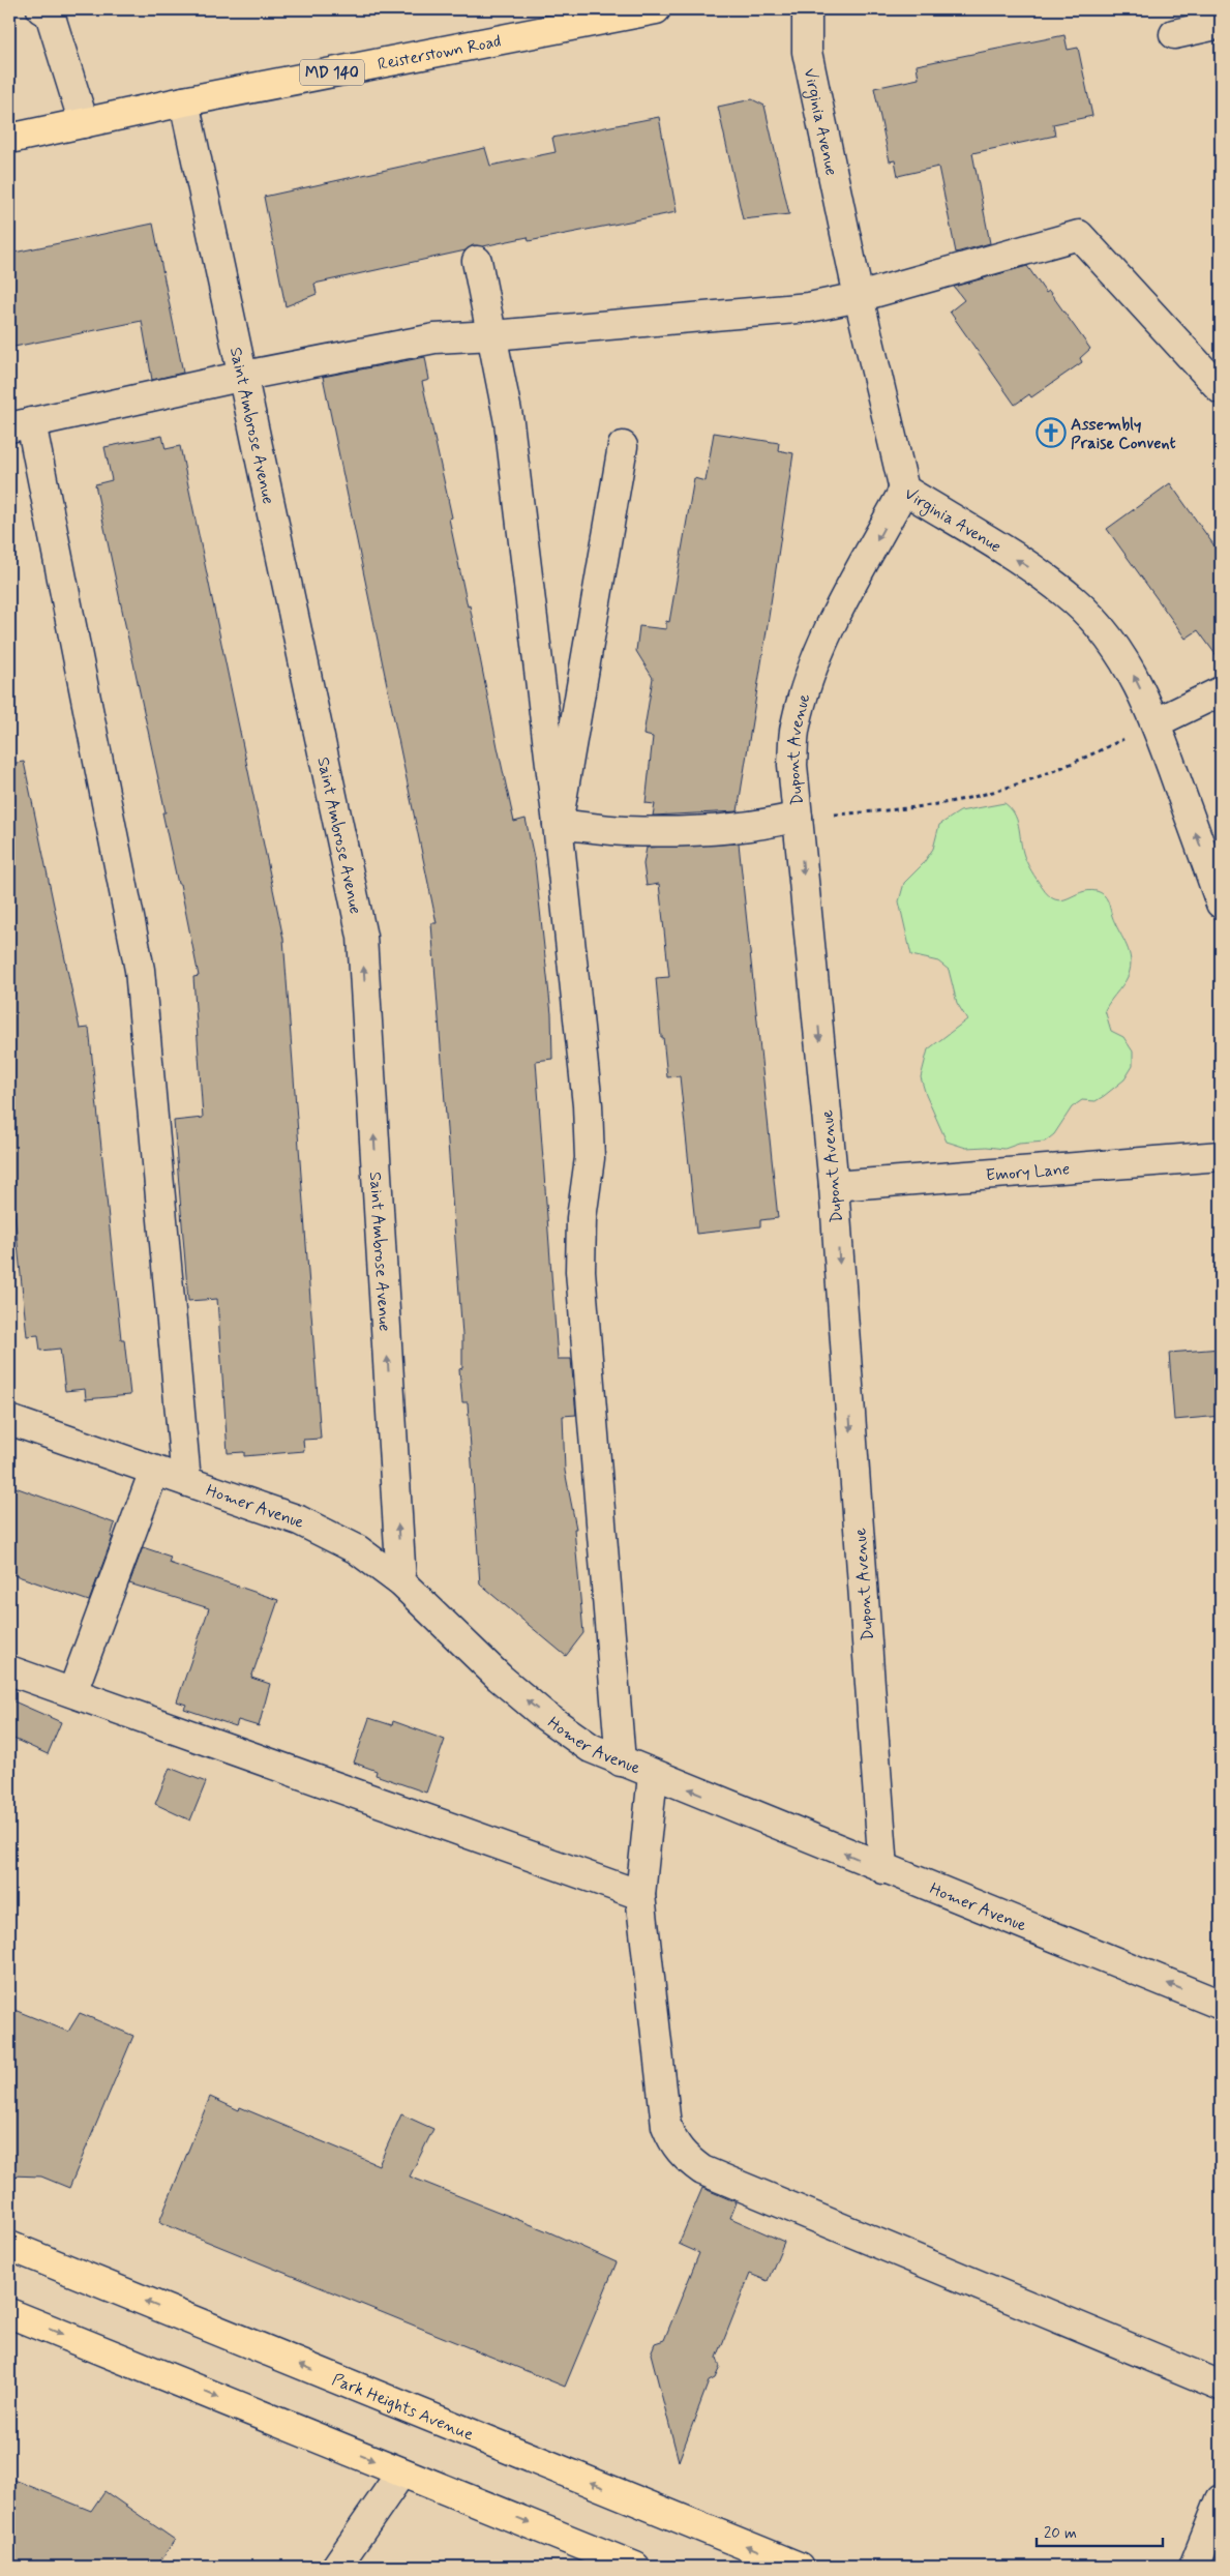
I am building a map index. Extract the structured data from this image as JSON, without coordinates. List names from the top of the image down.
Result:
{
  "streets": {
    "main road": ["Reisterstown Road", "MD 140", "Park Heights Avenue"],
    "street": [
      "Virginia Avenue",
      "Saint Ambrose Avenue",
      "Dupont Avenue",
      "Emory Lane",
      "Homer Avenue"
    ]
  },
  "crossings": [
    ["Reisterstown Road", "Saint Ambrose Avenue"],
    ["Virginia Avenue", "Dupont Avenue"],
    ["Saint Ambrose Avenue", "Homer Avenue"],
    ["Dupont Avenue", "Emory Lane"],
    ["Dupont Avenue", "Homer Avenue"]
  ],
  "one_way": ["Virginia Avenue"],
  "places": {
    "church": ["Assembly Praise Convent"]
  },
  "scale_bar": "20 m"
}
